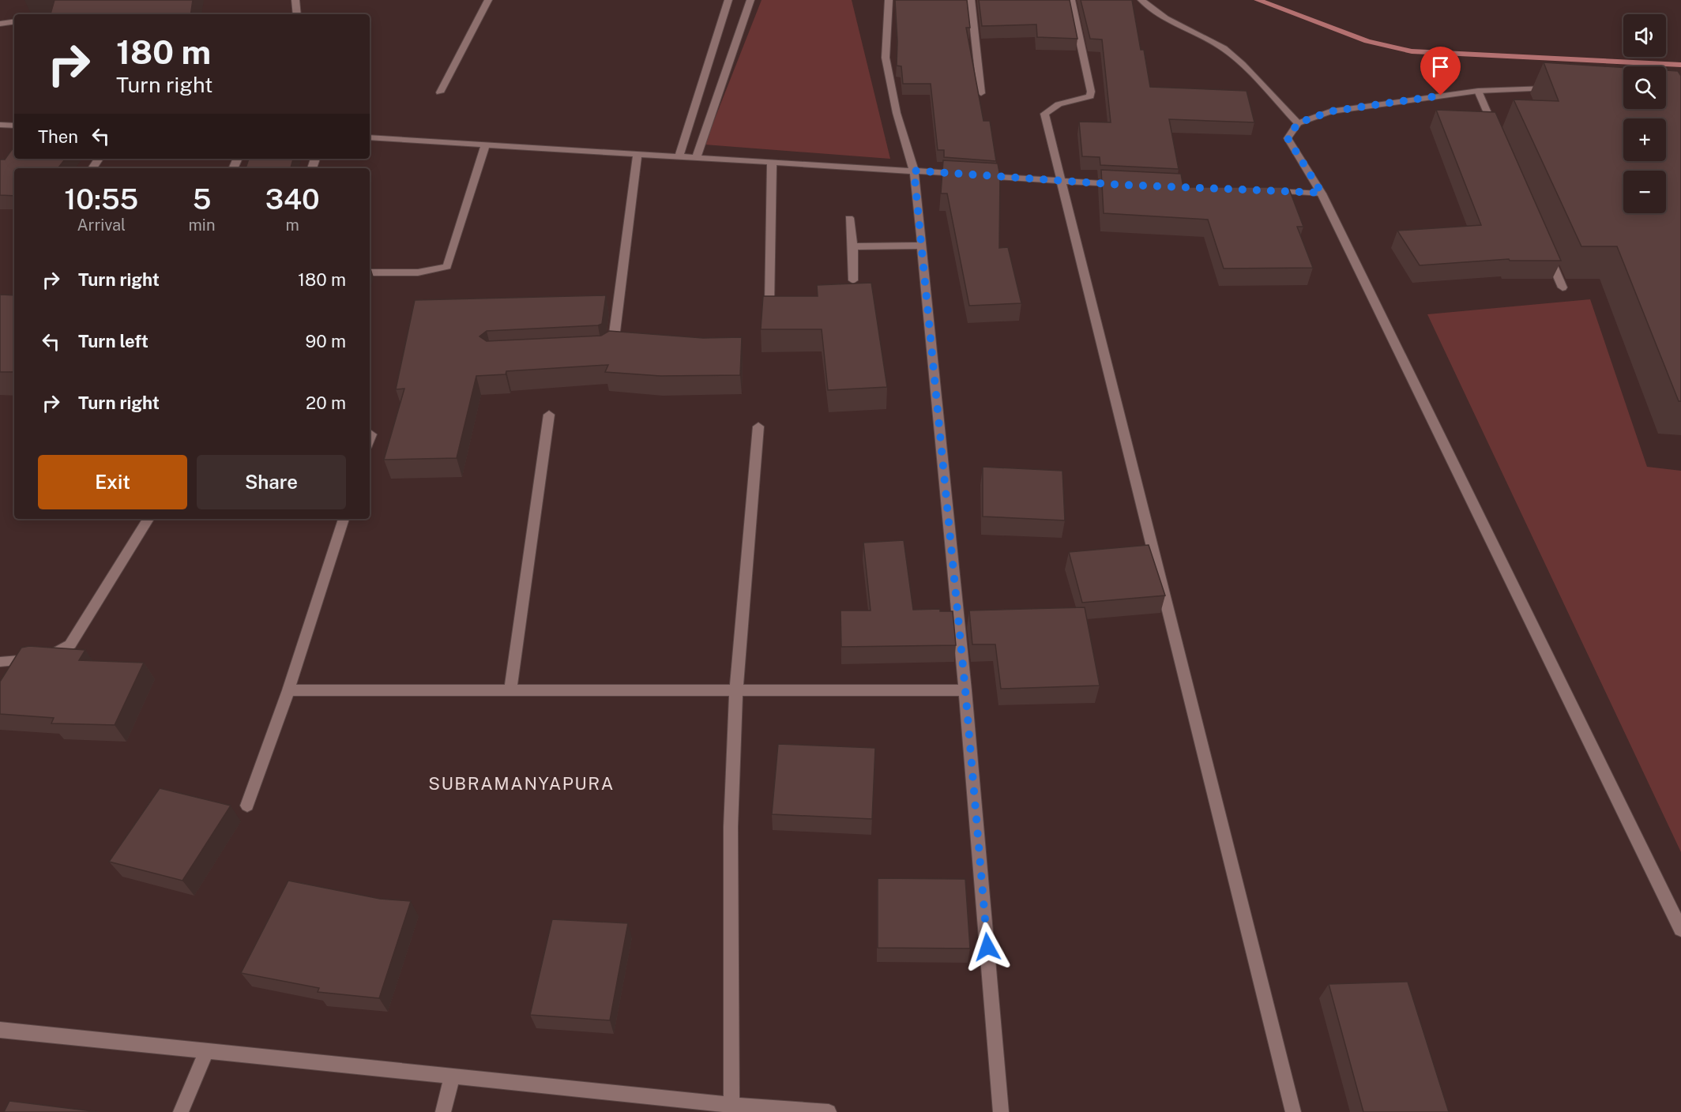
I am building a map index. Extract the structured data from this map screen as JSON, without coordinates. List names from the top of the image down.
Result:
{
  "districts": ["SUBRAMANYAPURA"],
  "page": {
    "map_buttons": ["+", "−"],
    "turn": ["180 m", "Turn right"],
    "then": "Then",
    "eta": [
      "10:55",
      "Arrival",
      "5",
      "min",
      "340",
      "m"
    ],
    "list": [
      {
        "name": "Turn right",
        "value": "180 m"
      },
      {
        "name": "Turn left",
        "value": "90 m"
      },
      {
        "name": "Turn right",
        "value": "20 m"
      }
    ],
    "buttons": ["Exit", "Share"]
  }
}
